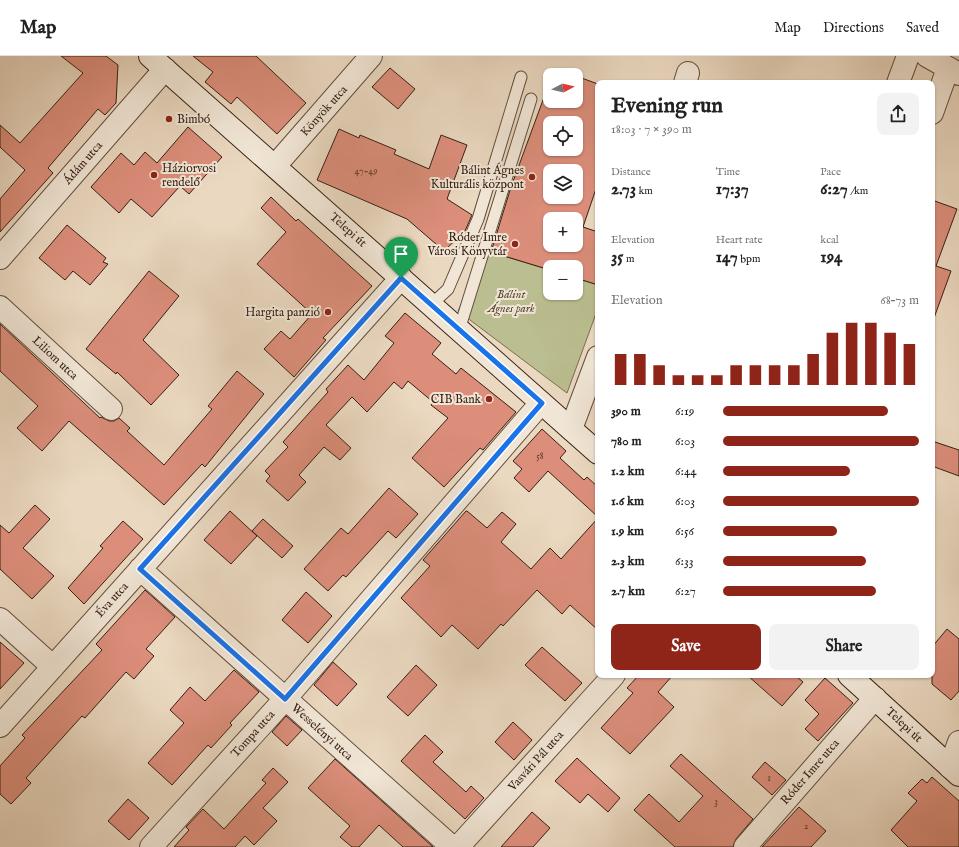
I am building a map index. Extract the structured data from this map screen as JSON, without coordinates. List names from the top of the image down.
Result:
{
  "streets": {
    "street": [
      "Könyök utca",
      "Ádám utca",
      "Telepi út",
      "Liliom utca",
      "Éva utca",
      "Wesselényi utca",
      "Tompa utca",
      "Vasvári Pál utca",
      "Róder Imre utca"
    ]
  },
  "crossings": [
    ["Könyök utca", "Telepi út"],
    ["Ádám utca", "Telepi út"],
    ["Telepi út", "Éva utca"],
    ["Telepi út", "Tompa utca"],
    ["Telepi út", "Róder Imre utca"],
    ["Éva utca", "Wesselényi utca"],
    ["Wesselényi utca", "Tompa utca"]
  ],
  "parks": ["Bálint Ágnes park"],
  "places": [
    "Bimbó",
    "Háziorvosi rendelő",
    "Bálint Ágnes Kulturális központ",
    "Róder Imre Városi Könyvtár",
    "Hargita panzió",
    "CIB Bank"
  ],
  "house_numbers": [
    "47-49",
    "58",
    "1",
    "3",
    "2"
  ],
  "north": "right",
  "page": {
    "header": "Map",
    "nav": ["Map", "Directions", "Saved"],
    "map_buttons": ["+", "−"],
    "heading": ["Evening run", "18:03 · 7 × 390 m"],
    "stats": [
      ["Distance", "2.73 km"],
      ["Time", "17:37"],
      ["Pace", "6:27 /km"],
      ["Elevation", "35 m"],
      ["Heart rate", "147 bpm"],
      ["kcal", "194"]
    ],
    "chart": ["Elevation", "68–73 m"],
    "list": [
      {
        "name": "390 m",
        "note": "6:19"
      },
      {
        "name": "780 m",
        "note": "6:03"
      },
      {
        "name": "1.2 km",
        "note": "6:44"
      },
      {
        "name": "1.6 km",
        "note": "6:03"
      },
      {
        "name": "1.9 km",
        "note": "6:56"
      },
      {
        "name": "2.3 km",
        "note": "6:33"
      },
      {
        "name": "2.7 km",
        "note": "6:27"
      }
    ],
    "buttons": ["Save", "Share"]
  }
}
